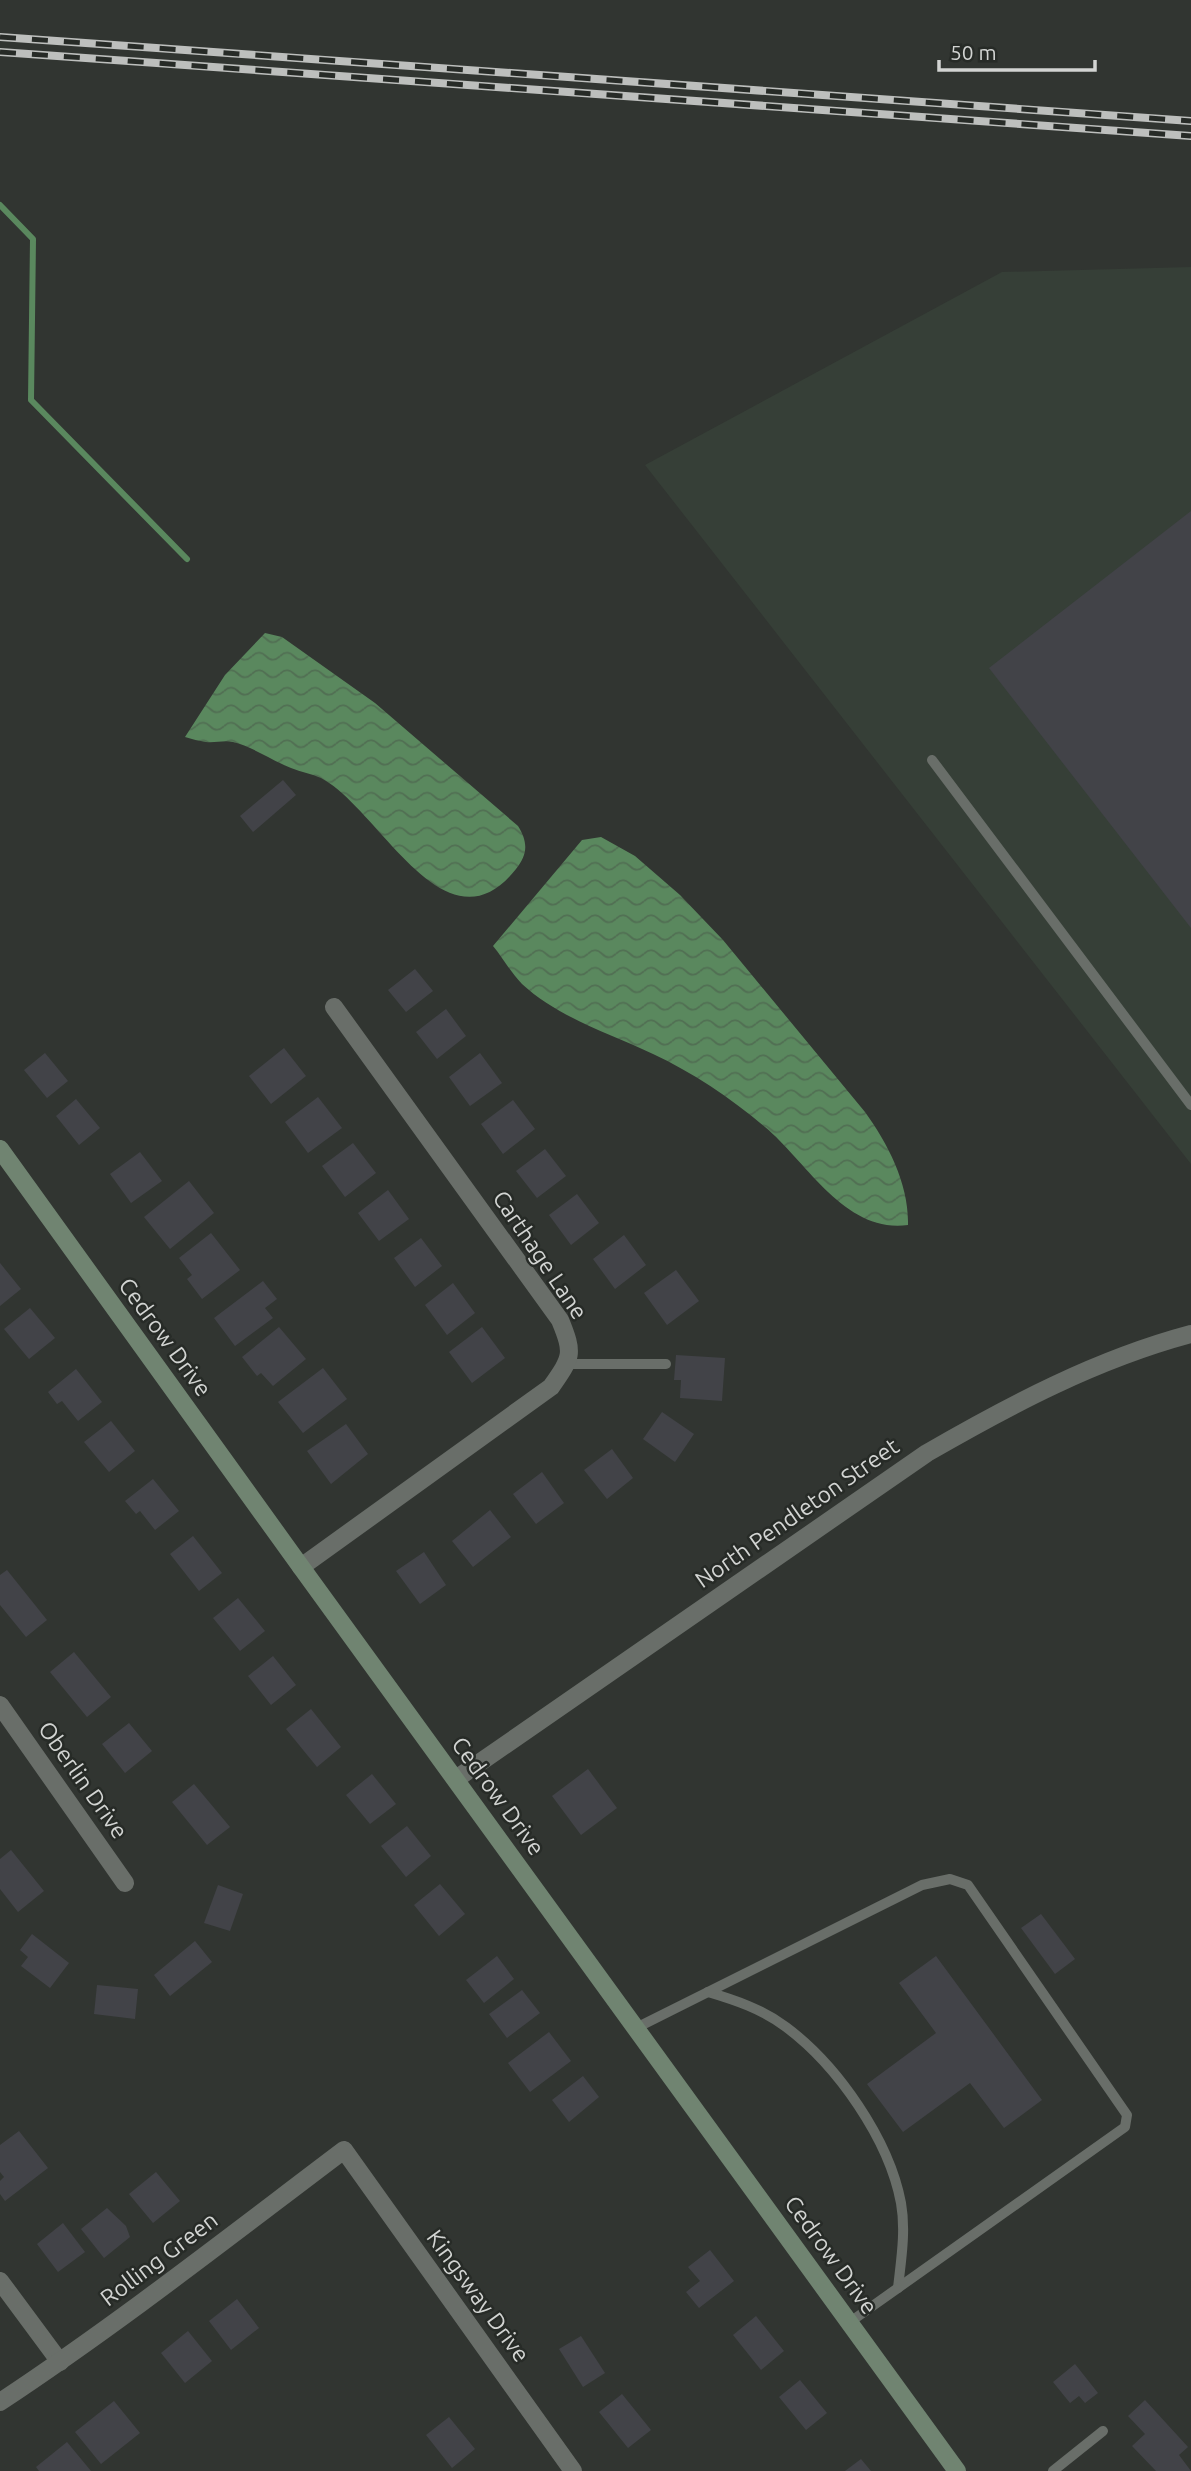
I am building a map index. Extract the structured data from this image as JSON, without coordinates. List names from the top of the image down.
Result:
{
  "streets": {
    "street": [
      "Carthage Lane",
      "Cedrow Drive",
      "North Pendleton Street",
      "Oberlin Drive",
      "Rolling Green",
      "Kingsway Drive"
    ]
  },
  "crossings": [
    ["Cedrow Drive", "North Pendleton Street"],
    ["Rolling Green", "Kingsway Drive"]
  ],
  "scale_bar": "50 m"
}
